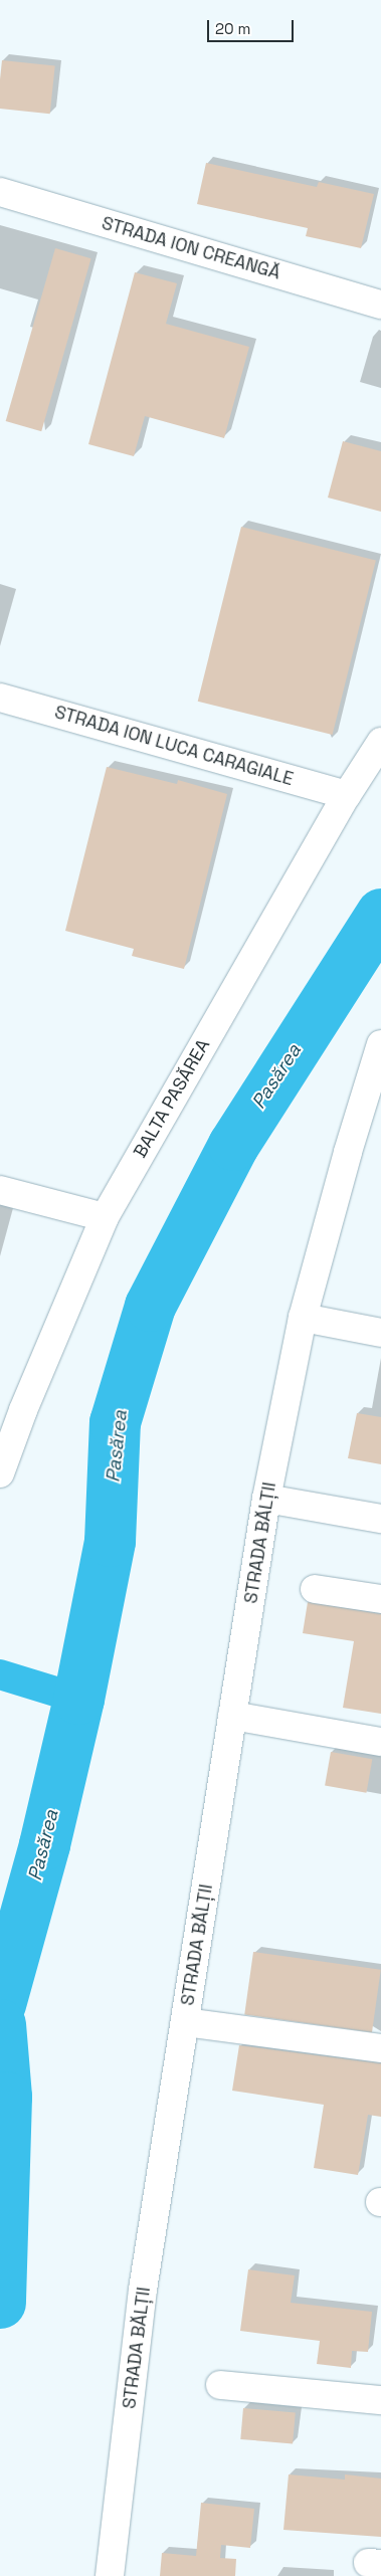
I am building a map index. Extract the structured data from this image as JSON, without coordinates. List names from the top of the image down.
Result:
{
  "streets": {
    "street": [
      "STRADA ION CREANGĂ",
      "STRADA ION LUCA CARAGIALE",
      "BALTA PASĂREA",
      "STRADA BĂLȚII"
    ]
  },
  "crossings": [
    ["STRADA ION LUCA CARAGIALE", "BALTA PASĂREA"]
  ],
  "water": ["Pasărea"],
  "scale_bar": "20 m"
}
